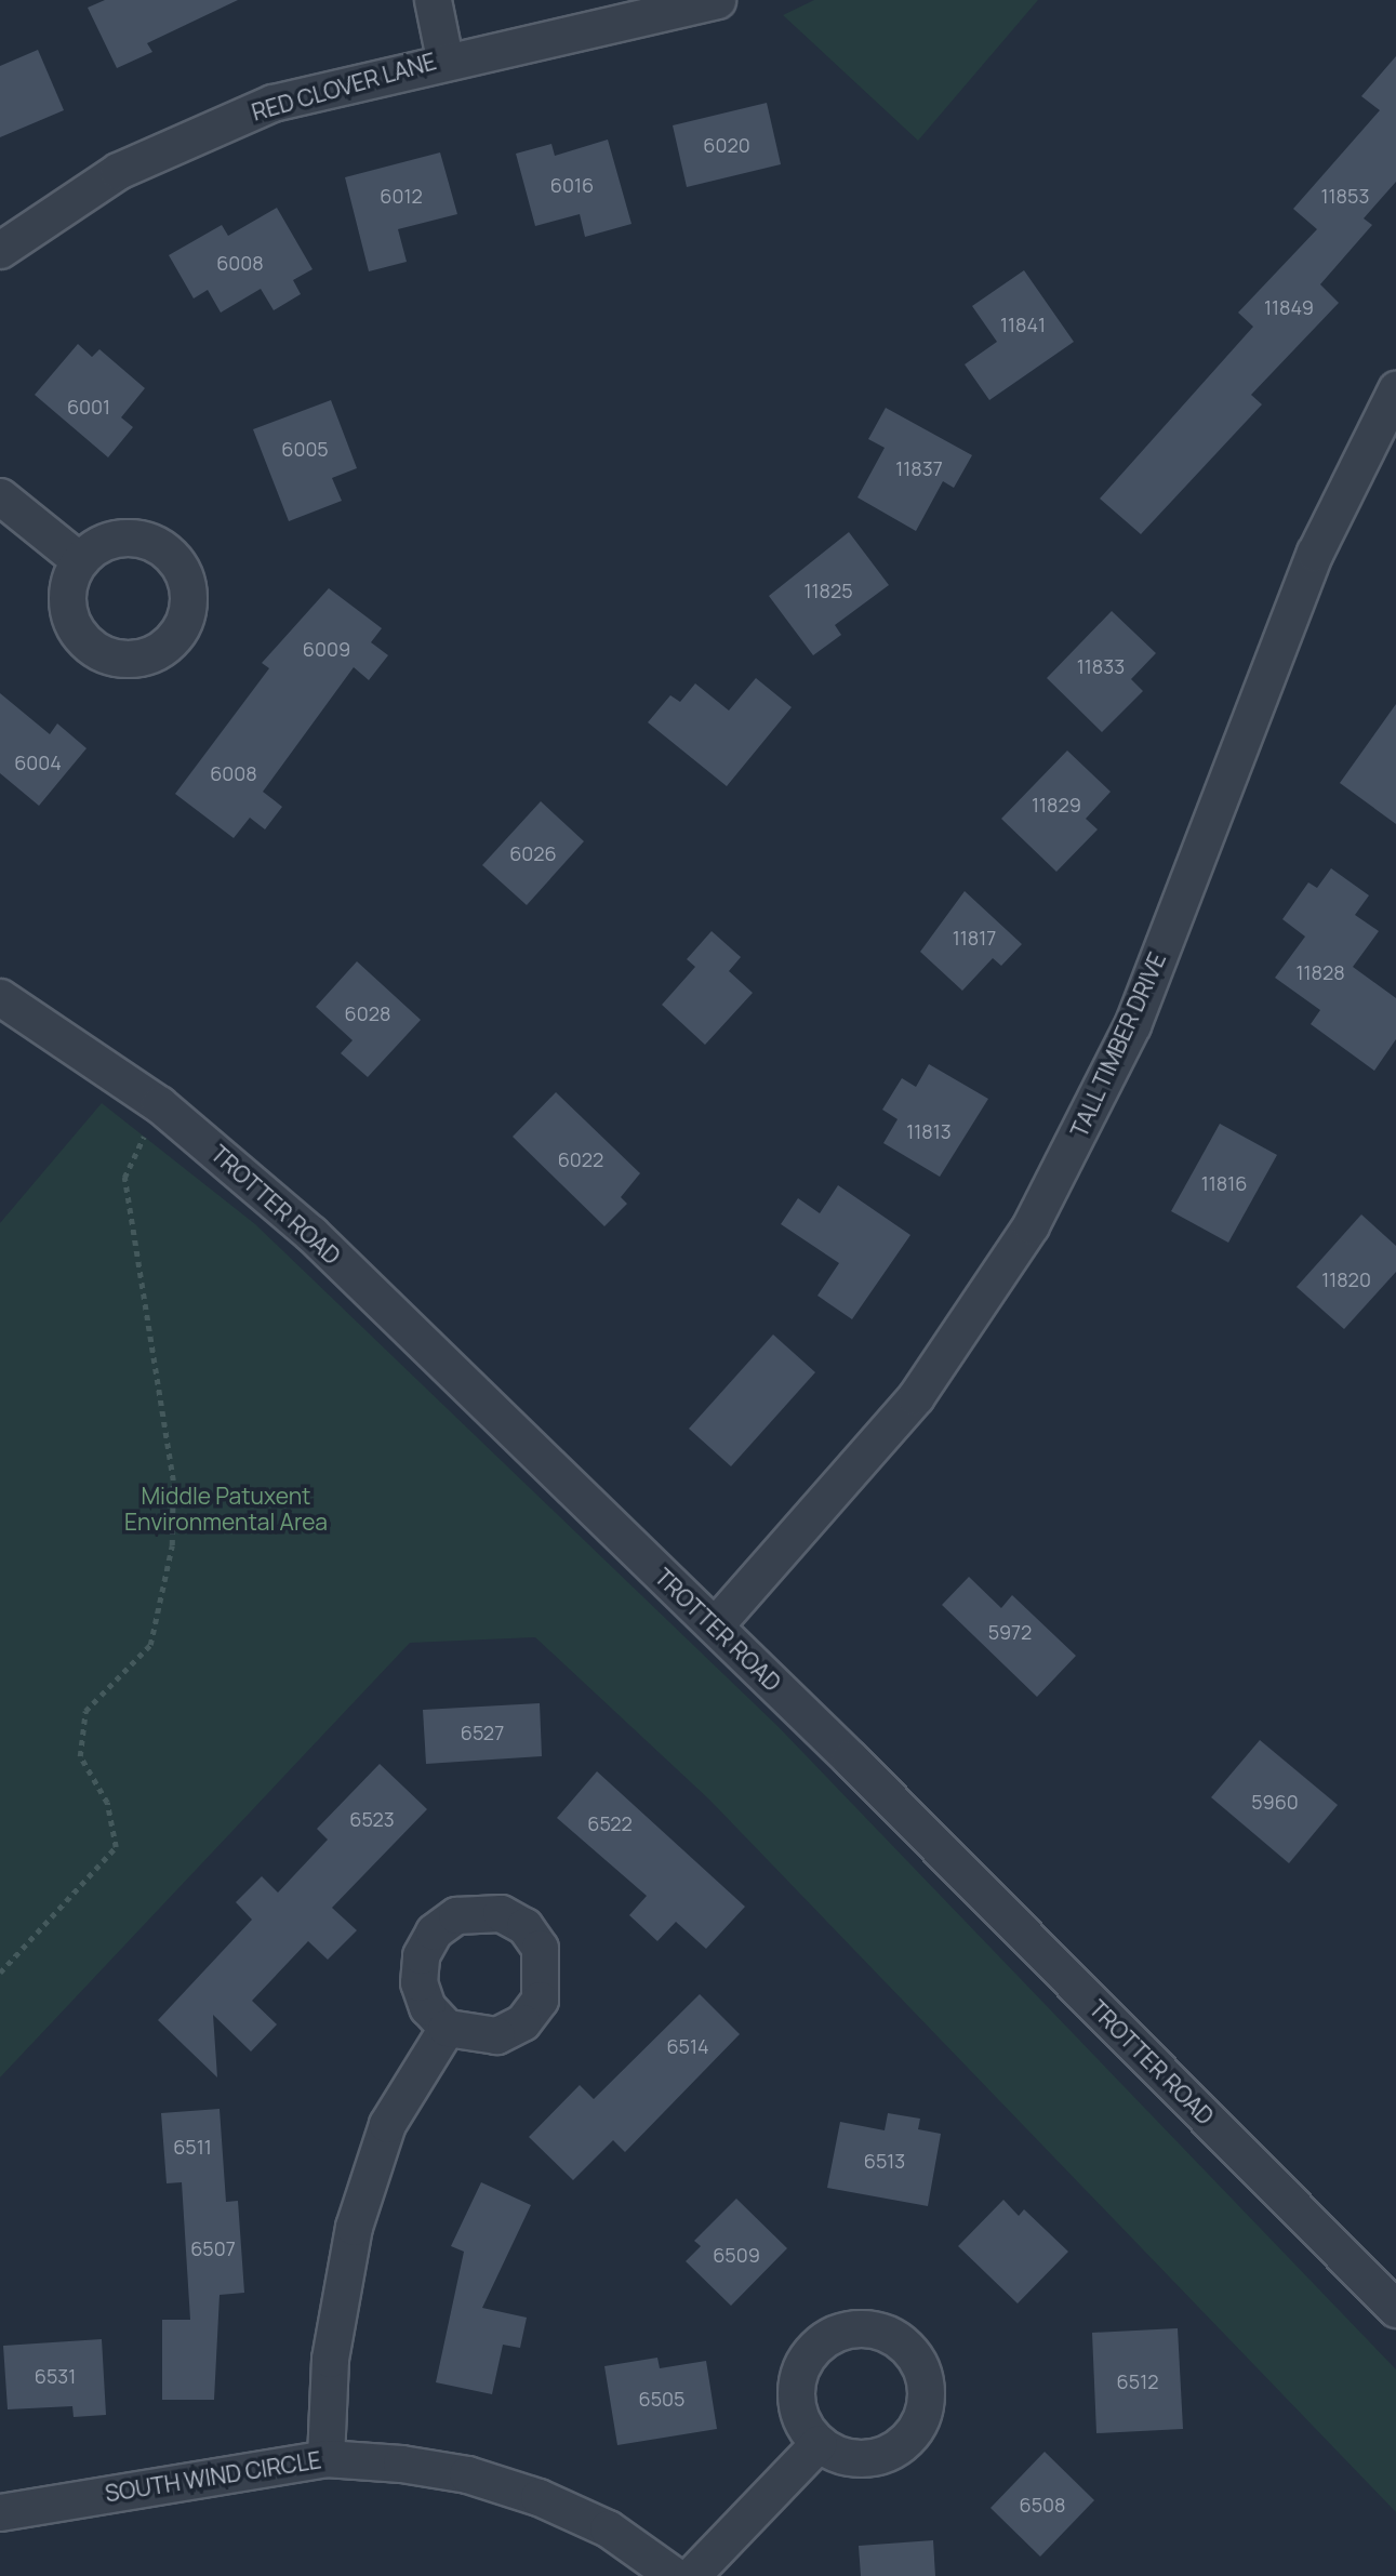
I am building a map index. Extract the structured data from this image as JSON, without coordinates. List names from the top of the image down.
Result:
{
  "streets": {
    "street": [
      "RED CLOVER LANE",
      "TALL TIMBER DRIVE",
      "TROTTER ROAD",
      "SOUTH WIND CIRCLE"
    ]
  },
  "crossings": [
    ["TALL TIMBER DRIVE", "TROTTER ROAD"]
  ],
  "parks": ["Middle Patuxent Environmental Area"],
  "house_numbers": [
    "6020",
    "6016",
    "6012",
    "11853",
    "6008",
    "11849",
    "11841",
    "6001",
    "6005",
    "11837",
    "11825",
    "6009",
    "11833",
    "6004",
    "6008",
    "11829",
    "6026",
    "11817",
    "11828",
    "6028",
    "11813",
    "6022",
    "11816",
    "11820",
    "5972",
    "6527",
    "5960",
    "6523",
    "6522",
    "6514",
    "6511",
    "6513",
    "6507",
    "6509",
    "6531",
    "6512",
    "6505",
    "6508"
  ]
}
